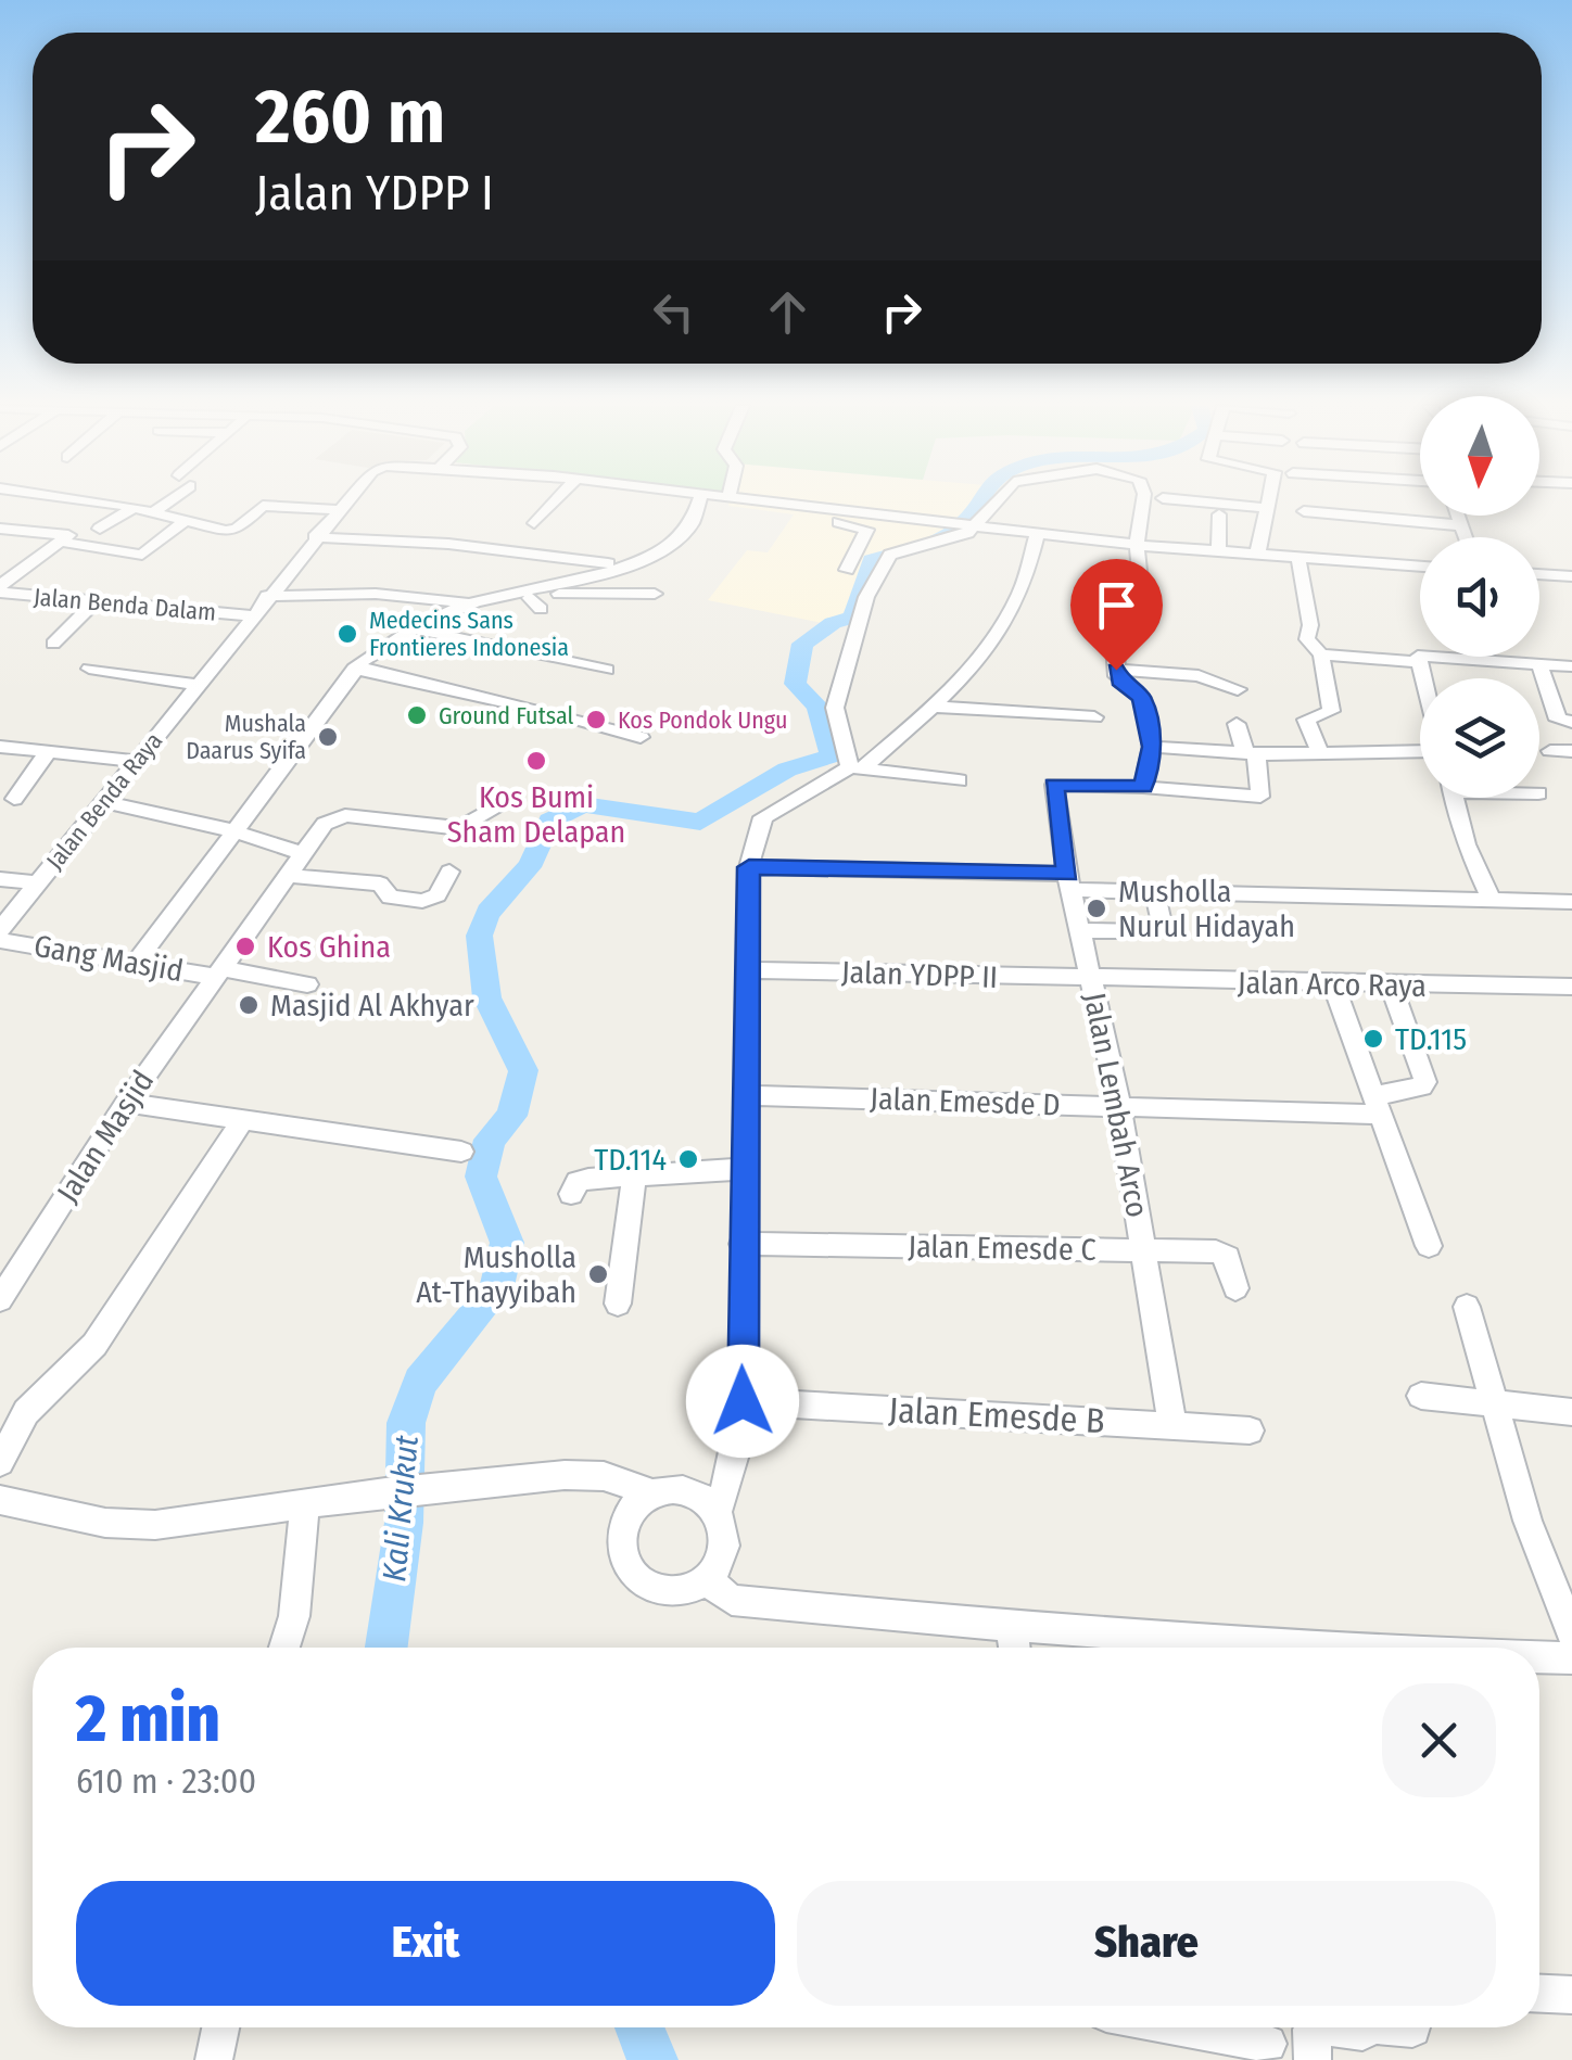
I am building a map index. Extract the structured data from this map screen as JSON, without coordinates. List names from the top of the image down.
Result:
{
  "streets": {
    "street": [
      "Jalan Benda Dalam",
      "Jalan Benda Raya",
      "Gang Masjid",
      "Jalan YDPP II",
      "Jalan Arco Raya",
      "Jalan Emesde D",
      "Jalan Lembah Arco",
      "Jalan Masjid",
      "Jalan Emesde C",
      "Jalan Emesde B"
    ]
  },
  "crossings": [
    ["Jalan Benda Dalam", "Jalan Benda Raya"],
    ["Gang Masjid", "Jalan Masjid"],
    ["Jalan YDPP II", "Jalan Arco Raya"],
    ["Jalan YDPP II", "Jalan Lembah Arco"],
    ["Jalan Arco Raya", "Jalan Emesde D"],
    ["Jalan Arco Raya", "Jalan Lembah Arco"],
    ["Jalan Emesde D", "Jalan Lembah Arco"],
    ["Jalan Lembah Arco", "Jalan Emesde C"],
    ["Jalan Lembah Arco", "Jalan Emesde B"]
  ],
  "water": ["Kali Krukut"],
  "places": [
    "Medecins Sans Frontieres Indonesia",
    "Ground Futsal",
    "Kos Pondok Ungu",
    "Mushala Daarus Syifa",
    "Kos Bumi Sham Delapan",
    "Musholla Nurul Hidayah",
    "Kos Ghina",
    "Masjid Al Akhyar",
    "TD.115",
    "TD.114",
    "Musholla At-Thayyibah"
  ],
  "north": "bottom",
  "page": {
    "turn": ["260 m", "Jalan YDPP I"],
    "heading": ["2 min", "610 m · 23:00"],
    "buttons": ["Exit", "Share"]
  }
}
